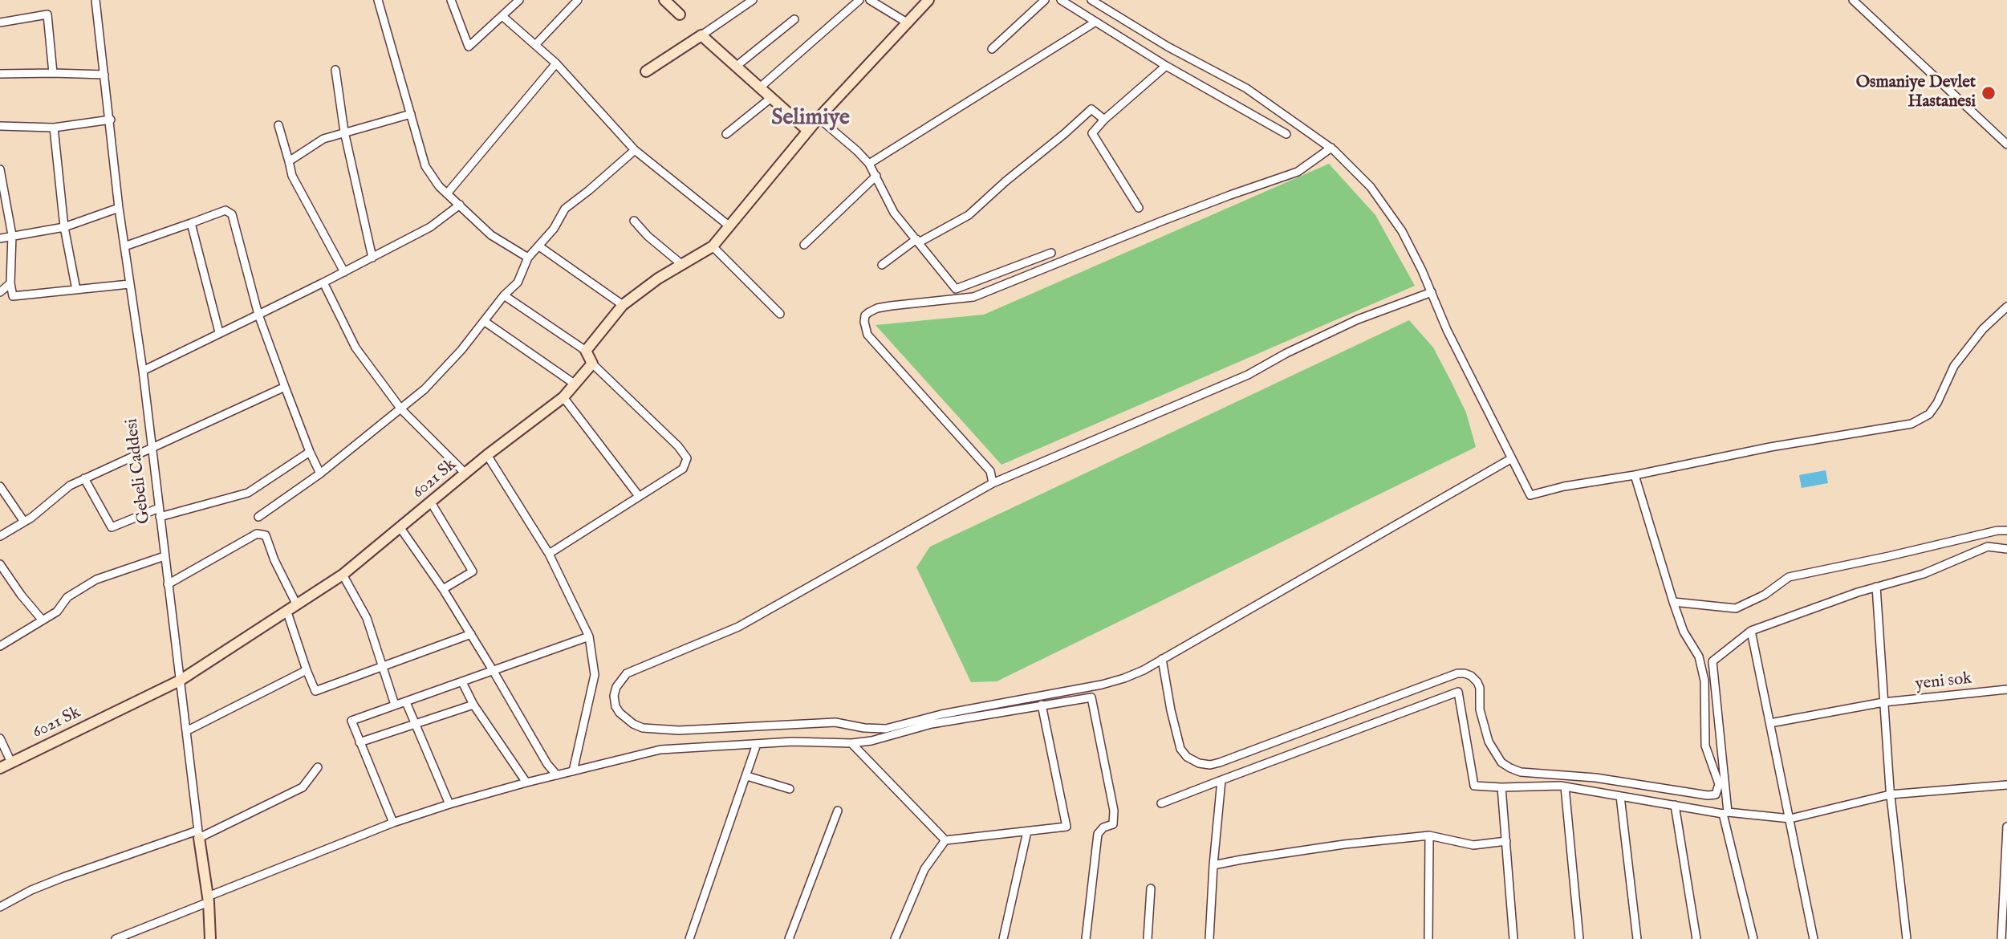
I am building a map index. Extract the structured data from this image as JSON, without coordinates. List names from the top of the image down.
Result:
{
  "streets": {
    "street": ["Gebeli Caddesi", "6021 Sk", "yeni sok"]
  },
  "crossings": [
    ["Gebeli Caddesi", "6021 Sk"]
  ],
  "districts": ["Selimiye"],
  "places": ["Osmaniye Devlet Hastanesi"]
}
